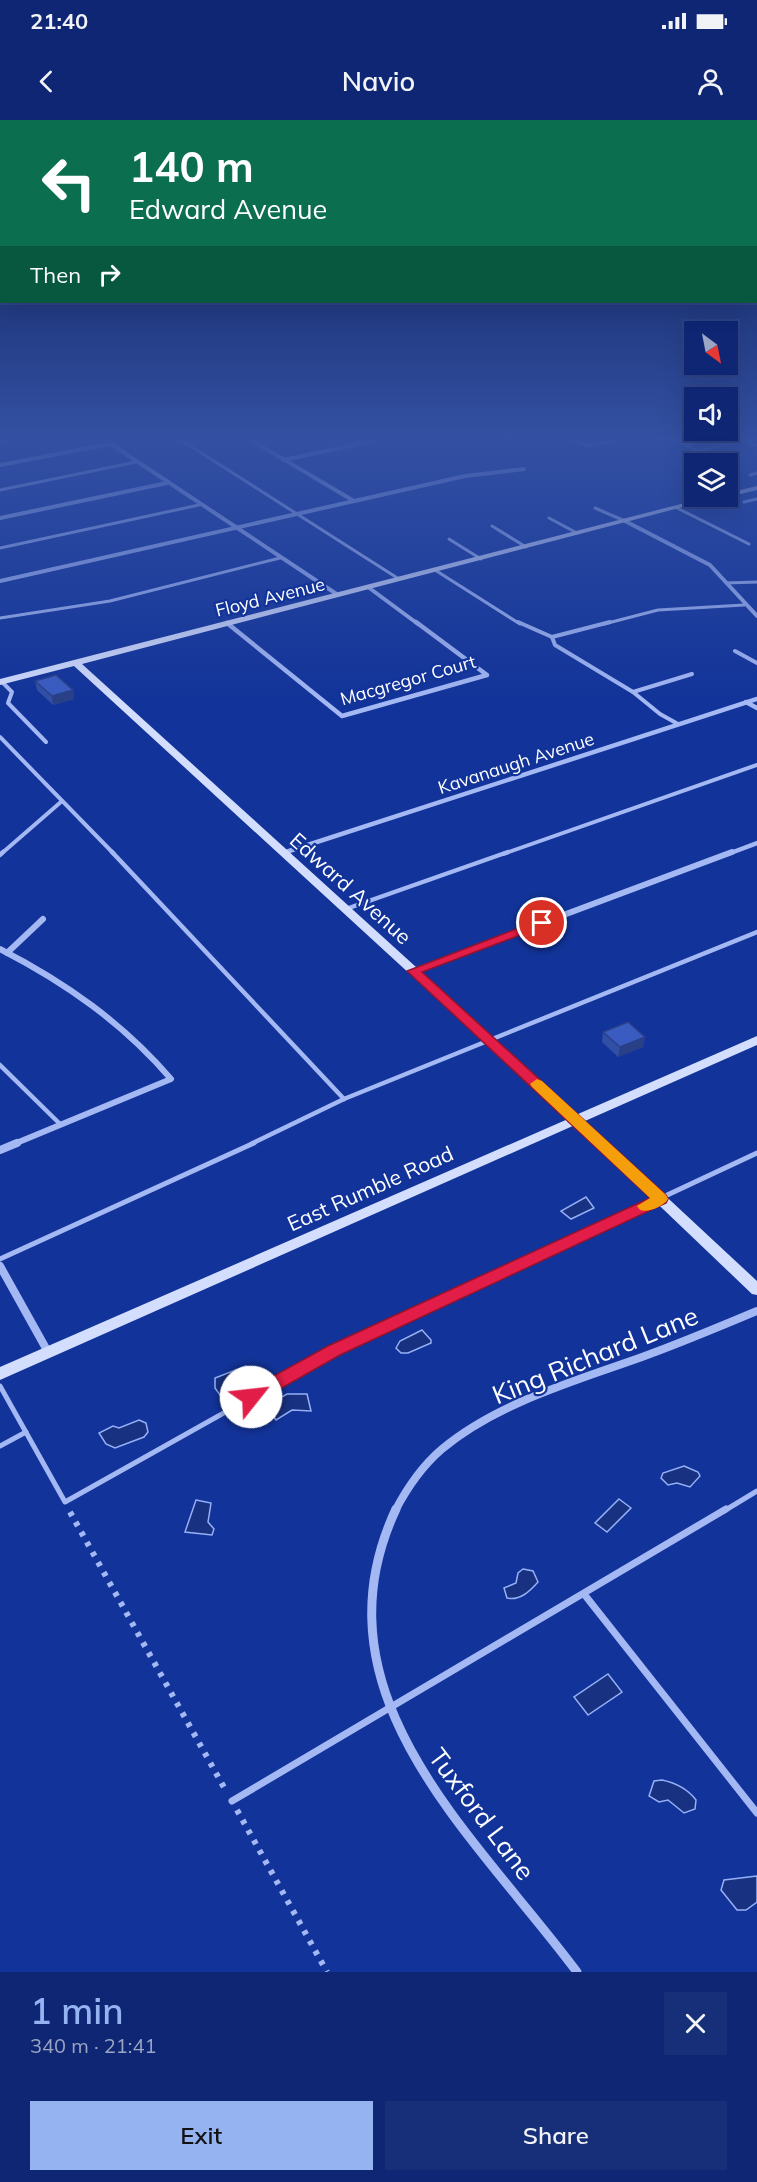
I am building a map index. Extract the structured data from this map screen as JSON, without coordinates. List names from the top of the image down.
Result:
{
  "streets": {
    "street": [
      "Floyd Avenue",
      "Macgregor Court",
      "Kavanaugh Avenue",
      "Edward Avenue",
      "East Rumble Road",
      "King Richard Lane",
      "Tuxford Lane"
    ]
  },
  "crossings": [
    ["Floyd Avenue", "Macgregor Court"],
    ["Floyd Avenue", "Edward Avenue"],
    ["Kavanaugh Avenue", "Edward Avenue"],
    ["Edward Avenue", "East Rumble Road"],
    ["King Richard Lane", "Tuxford Lane"]
  ],
  "north": "bottom right",
  "page": {
    "status": "21:40",
    "header": "Navio",
    "turn": ["140 m", "Edward Avenue"],
    "then": "Then",
    "heading": ["1 min", "340 m · 21:41"],
    "buttons": ["Exit", "Share"]
  }
}
